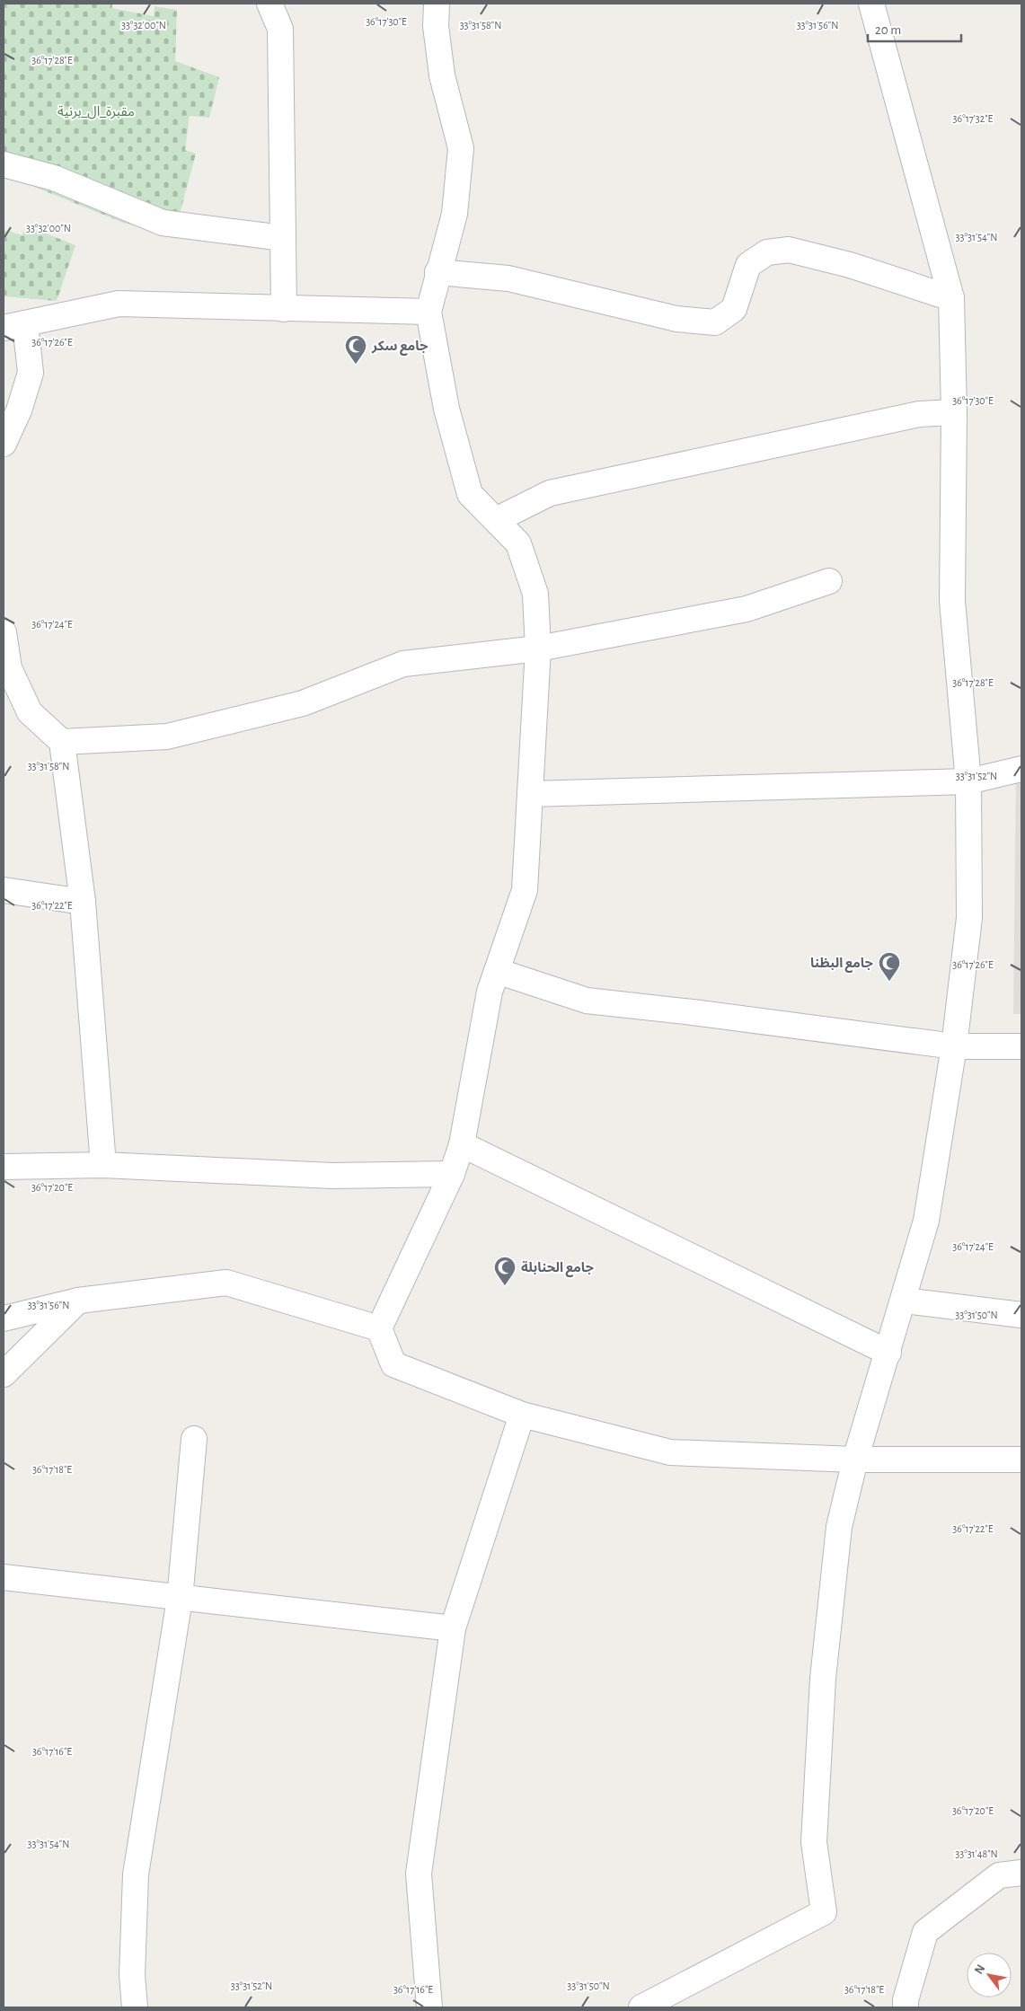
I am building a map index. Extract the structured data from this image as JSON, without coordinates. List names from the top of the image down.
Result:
{
  "parks": ["مقبرة_ال_برنية"],
  "places": {
    "mosque": ["جامع سكر", "جامع البظنا", "جامع الحنابلة"]
  },
  "scale_bar": "20 m",
  "north": "top left",
  "coordinates": [
    "36°17'30\"E",
    "33°32'00\"N",
    "33°31'58\"N",
    "33°31'56\"N",
    "36°17'28\"E",
    "36°17'32\"E",
    "33°31'54\"N",
    "36°17'26\"E",
    "36°17'24\"E",
    "33°31'52\"N",
    "36°17'22\"E",
    "36°17'20\"E",
    "33°31'50\"N",
    "36°17'18\"E",
    "36°17'16\"E",
    "33°31'48\"N"
  ]
}
